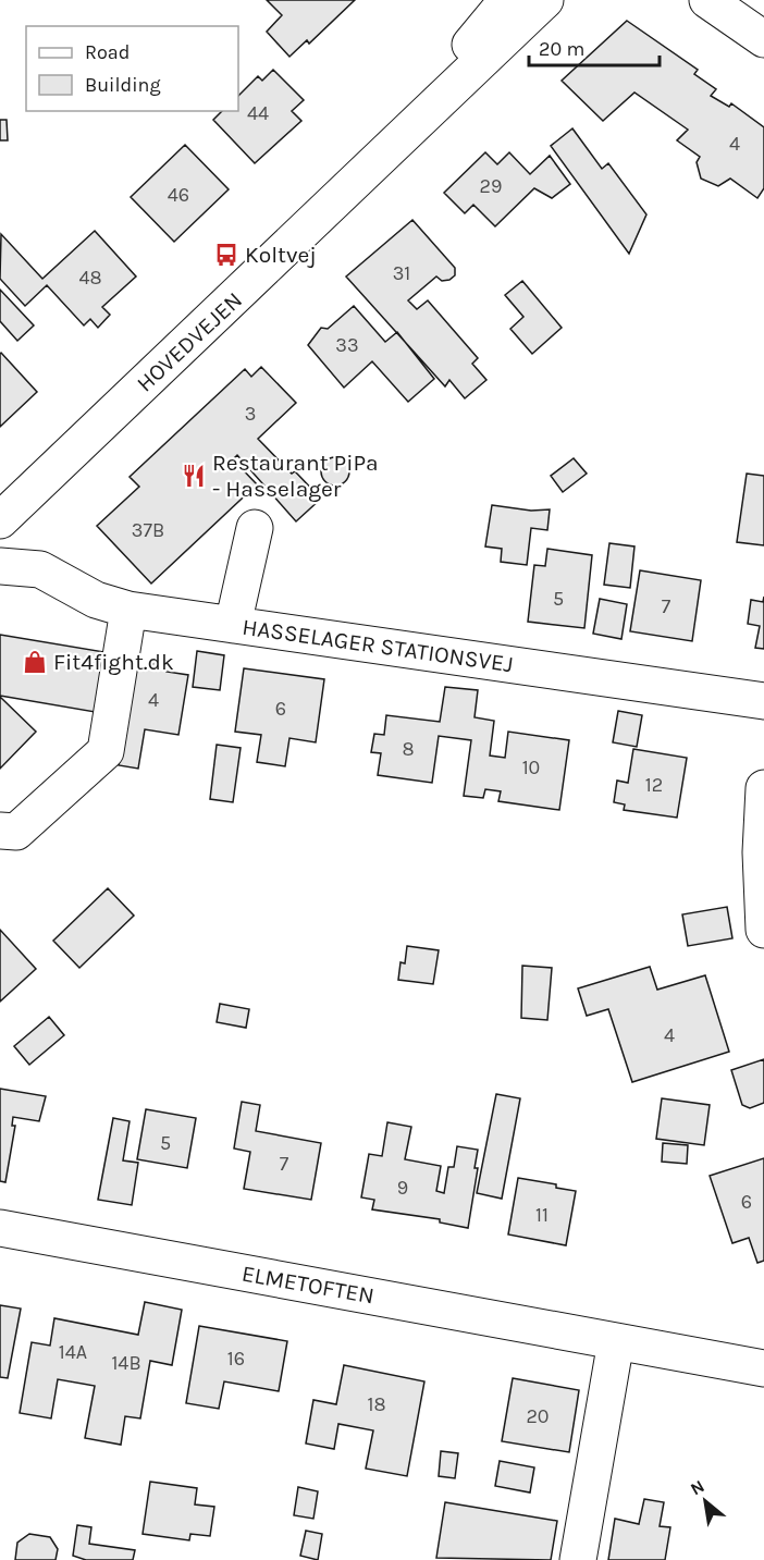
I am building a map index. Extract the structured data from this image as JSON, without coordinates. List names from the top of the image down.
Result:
{
  "streets": {
    "street": ["HOVEDVEJEN", "HASSELAGER STATIONSVEJ", "ELMETOFTEN"]
  },
  "places": {
    "bus stop": ["Koltvej"],
    "restaurant": ["Restaurant PiPa - Hasselager"],
    "shop": ["Fit4fight.dk"]
  },
  "house_numbers": [
    "44",
    "4",
    "29",
    "46",
    "31",
    "48",
    "33",
    "3",
    "37B",
    "5",
    "7",
    "4",
    "6",
    "8",
    "10",
    "12",
    "4",
    "5",
    "7",
    "9",
    "6",
    "11",
    "14A",
    "16",
    "14B",
    "18",
    "20"
  ],
  "legend": ["Road", "Building"],
  "scale_bar": "20 m",
  "north": "top left"
}
